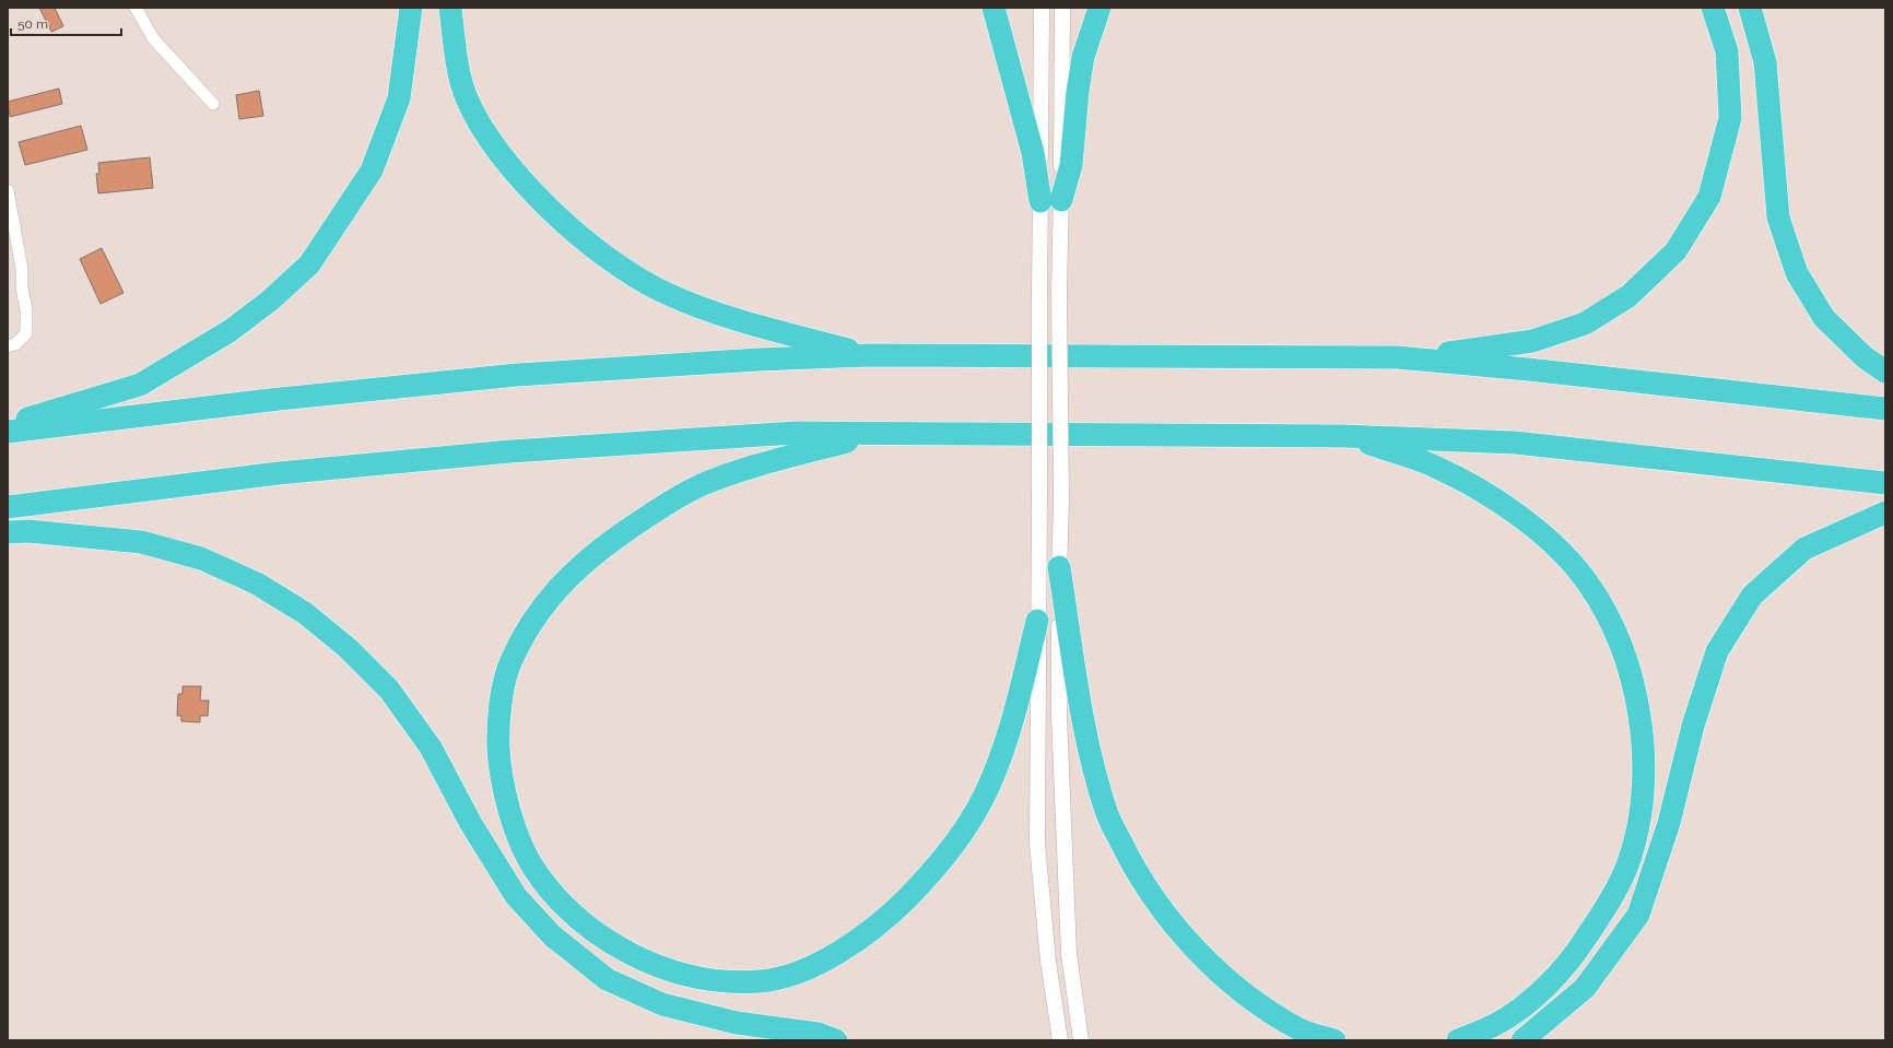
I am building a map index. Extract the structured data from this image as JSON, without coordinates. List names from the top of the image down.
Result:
{
  "scale_bar": "50 m"
}
